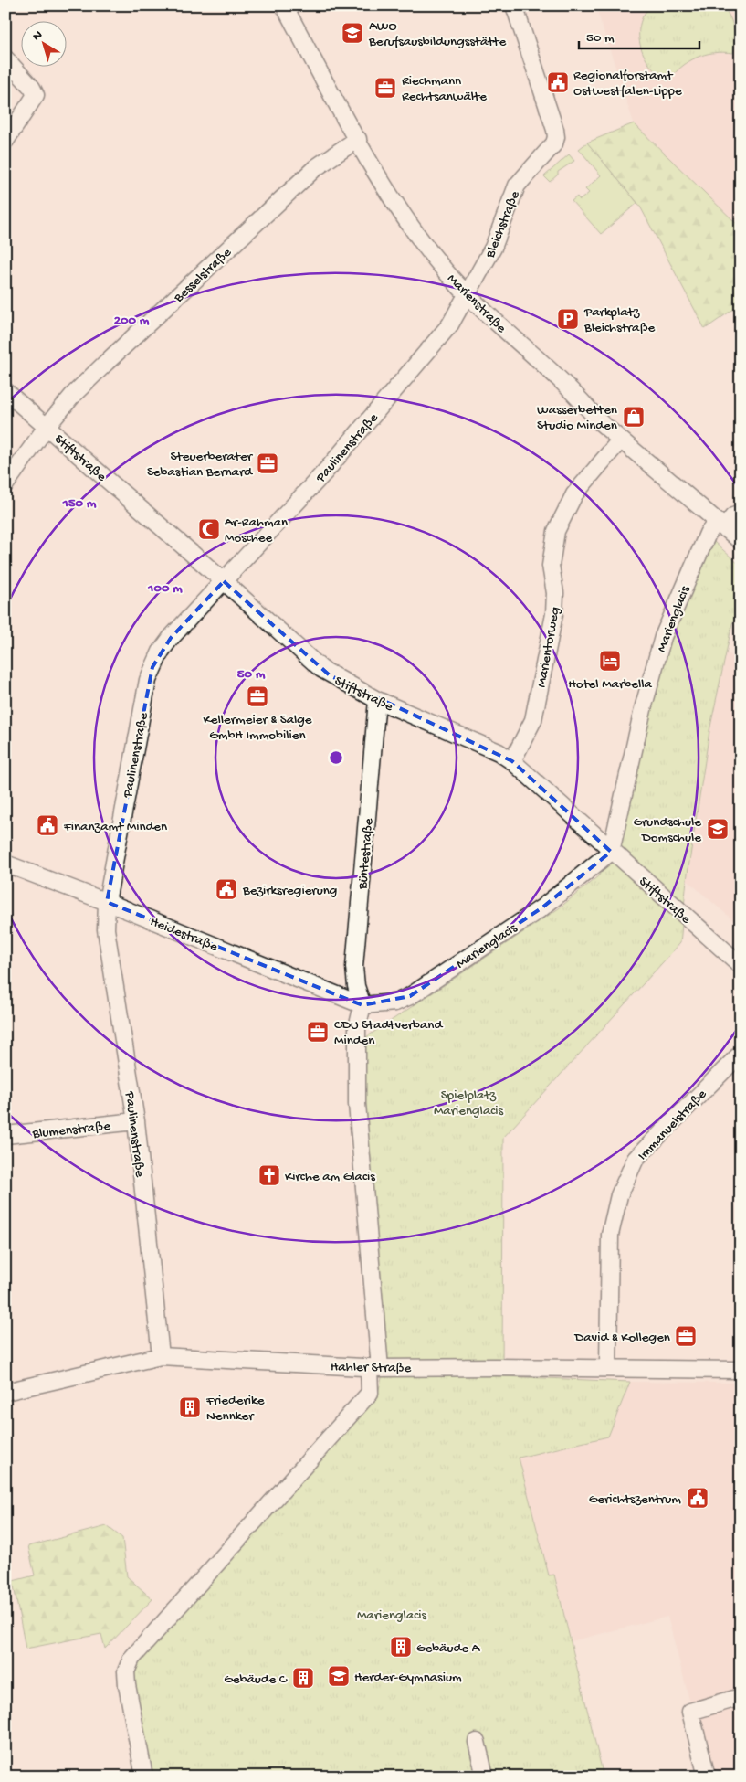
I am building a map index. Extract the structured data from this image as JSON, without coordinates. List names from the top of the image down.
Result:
{
  "streets": {
    "street": [
      "Bleichstraße",
      "Besselstraße",
      "Marienstraße",
      "Paulinenstraße",
      "Stiftstraße",
      "Marienglacis",
      "Marientorweg",
      "Büntestraße",
      "Heidestraße",
      "Immanuelstraße",
      "Blumenstraße",
      "Hahler Straße"
    ]
  },
  "crossings": [
    ["Bleichstraße", "Marienstraße"],
    ["Bleichstraße", "Paulinenstraße"],
    ["Besselstraße", "Marienstraße"],
    ["Besselstraße", "Stiftstraße"],
    ["Marienstraße", "Paulinenstraße"],
    ["Marienstraße", "Marienglacis"],
    ["Marienstraße", "Marientorweg"],
    ["Paulinenstraße", "Stiftstraße"],
    ["Paulinenstraße", "Heidestraße"],
    ["Paulinenstraße", "Blumenstraße"],
    ["Paulinenstraße", "Hahler Straße"],
    ["Stiftstraße", "Marienglacis"],
    ["Stiftstraße", "Marientorweg"],
    ["Stiftstraße", "Büntestraße"],
    ["Marienglacis", "Büntestraße"],
    ["Marienglacis", "Heidestraße"],
    ["Büntestraße", "Heidestraße"],
    ["Immanuelstraße", "Hahler Straße"]
  ],
  "parks": ["Spielplatz Marienglacis", "Marienglacis"],
  "places": {
    "school or university": ["AWO Berufsausbildungsstätte", "Grundschule Domschule", "Herder-Gymnasium"],
    "public building": [
      "Regionalforstamt Ostwestfalen-Lippe",
      "Finanzamt Minden",
      "Bezirksregierung",
      "Gerichtszentrum"
    ],
    "office": [
      "Riechmann Rechtsanwälte",
      "Steuerberater Sebastian Bernard",
      "Kellermeier & Salge GmbH Immobilien",
      "CDU Stadtverband Minden",
      "David & Kollegen"
    ],
    "parking": ["Parkplatz Bleichstraße"],
    "shop": ["Wasserbetten Studio Minden"],
    "mosque": ["Ar-Rahman Moschee"],
    "hotel": ["Hotel Marbella"],
    "church": ["Kirche am Glacis"],
    "building": ["Friederike Nennker", "Gebäude A", "Gebäude C"]
  },
  "scale_bar": "50 m",
  "north": "top left",
  "rings": [
    "200 m",
    "150 m",
    "100 m",
    "50 m"
  ]
}
